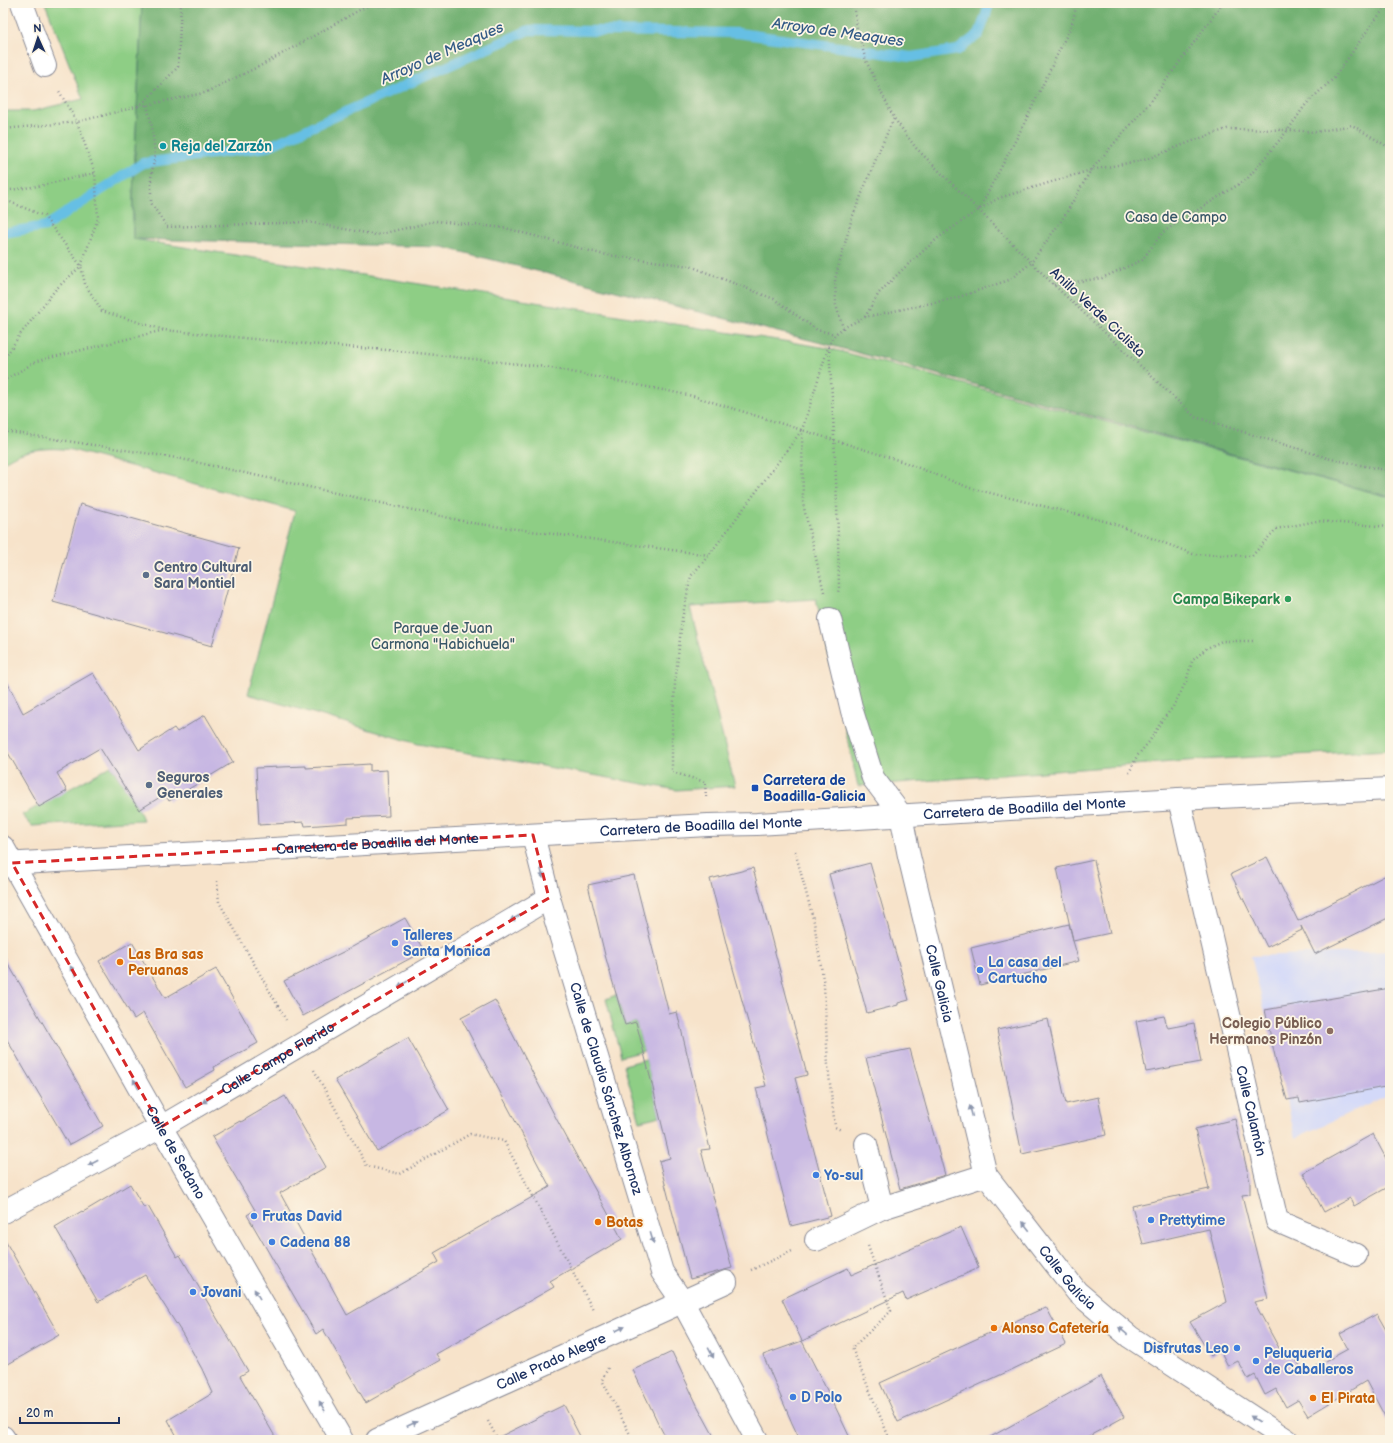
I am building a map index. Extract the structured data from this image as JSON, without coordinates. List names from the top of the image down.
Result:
{
  "streets": {
    "street": [
      "Carretera de Boadilla del Monte",
      "Calle Galicia",
      "Calle Campo Florido",
      "Calle de Claudio Sánchez Albornoz",
      "Calle Calamón",
      "Calle de Sedano",
      "Calle Prado Alegre"
    ],
    "path": ["Anillo Verde Ciclista"]
  },
  "crossings": [
    ["Carretera de Boadilla del Monte", "Calle Galicia"],
    ["Carretera de Boadilla del Monte", "Calle de Claudio Sánchez Albornoz"],
    ["Carretera de Boadilla del Monte", "Calle Calamón"],
    ["Carretera de Boadilla del Monte", "Calle de Sedano"],
    ["Calle Campo Florido", "Calle de Claudio Sánchez Albornoz"],
    ["Calle Campo Florido", "Calle de Sedano"],
    ["Calle de Claudio Sánchez Albornoz", "Calle Prado Alegre"]
  ],
  "one_way": [
    "Calle Galicia",
    "Calle Campo Florido",
    "Calle de Claudio Sánchez Albornoz",
    "Calle de Sedano",
    "Calle Prado Alegre"
  ],
  "water": ["Arroyo de Meaques"],
  "parks": ["Casa de Campo", "Parque de Juan Carmona \"Habichuela\""],
  "places": {
    "other": [
      "Reja del Zarzón",
      "Centro Cultural Sara Montiel",
      "Campa Bikepark",
      "Seguros Generales",
      "Talleres Santa Monica",
      "Las Bra sas Peruanas",
      "La casa del Cartucho",
      "Colegio Público Hermanos Pinzón",
      "Yo-sul",
      "Frutas David",
      "Prettytime",
      "Botas",
      "Cadena 88",
      "Jovani",
      "Alonso Cafetería",
      "Disfrutas Leo",
      "Peluqueria de Caballeros",
      "D Polo",
      "El Pirata"
    ],
    "transit": ["Carretera de Boadilla-Galicia"]
  },
  "scale_bar": "20 m",
  "north": "top"
}
